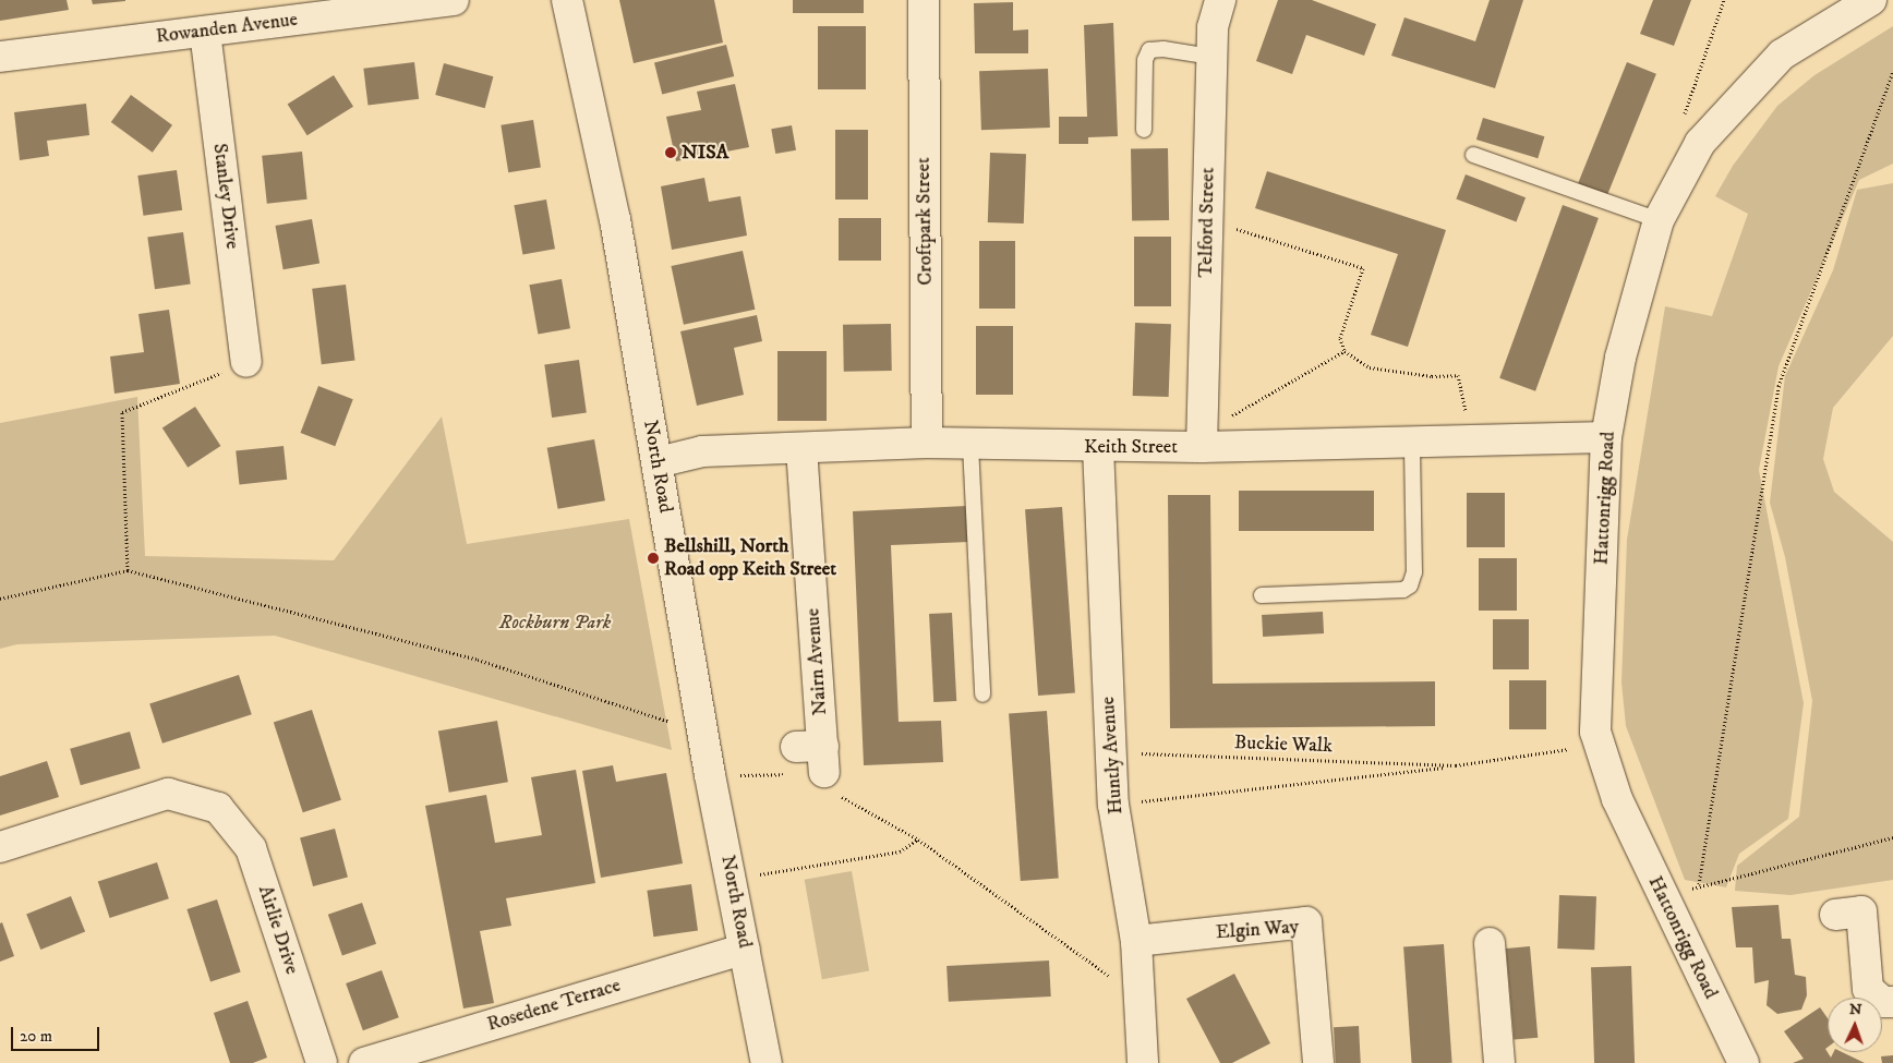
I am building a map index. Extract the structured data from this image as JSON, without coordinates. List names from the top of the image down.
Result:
{
  "streets": {
    "street": [
      "Rowanden Avenue",
      "Stanley Drive",
      "Croftpark Street",
      "Telford Street",
      "Keith Street",
      "North Road",
      "Hattonrigg Road",
      "Nairn Avenue",
      "Huntly Avenue",
      "Airlie Drive",
      "Elgin Way",
      "Rosedene Terrace"
    ],
    "path": ["Buckie Walk"]
  },
  "crossings": [
    ["Rowanden Avenue", "Stanley Drive"],
    ["Croftpark Street", "Keith Street"],
    ["Telford Street", "Keith Street"],
    ["Keith Street", "North Road"],
    ["Keith Street", "Hattonrigg Road"],
    ["Keith Street", "Nairn Avenue"],
    ["Keith Street", "Huntly Avenue"],
    ["North Road", "Rosedene Terrace"],
    ["Hattonrigg Road", "Buckie Walk"],
    ["Buckie Walk", "Huntly Avenue"],
    ["Huntly Avenue", "Elgin Way"]
  ],
  "parks": ["Rockburn Park"],
  "places": ["NISA", "Bellshill, North Road opp Keith Street"],
  "scale_bar": "20 m",
  "north": "top"
}
